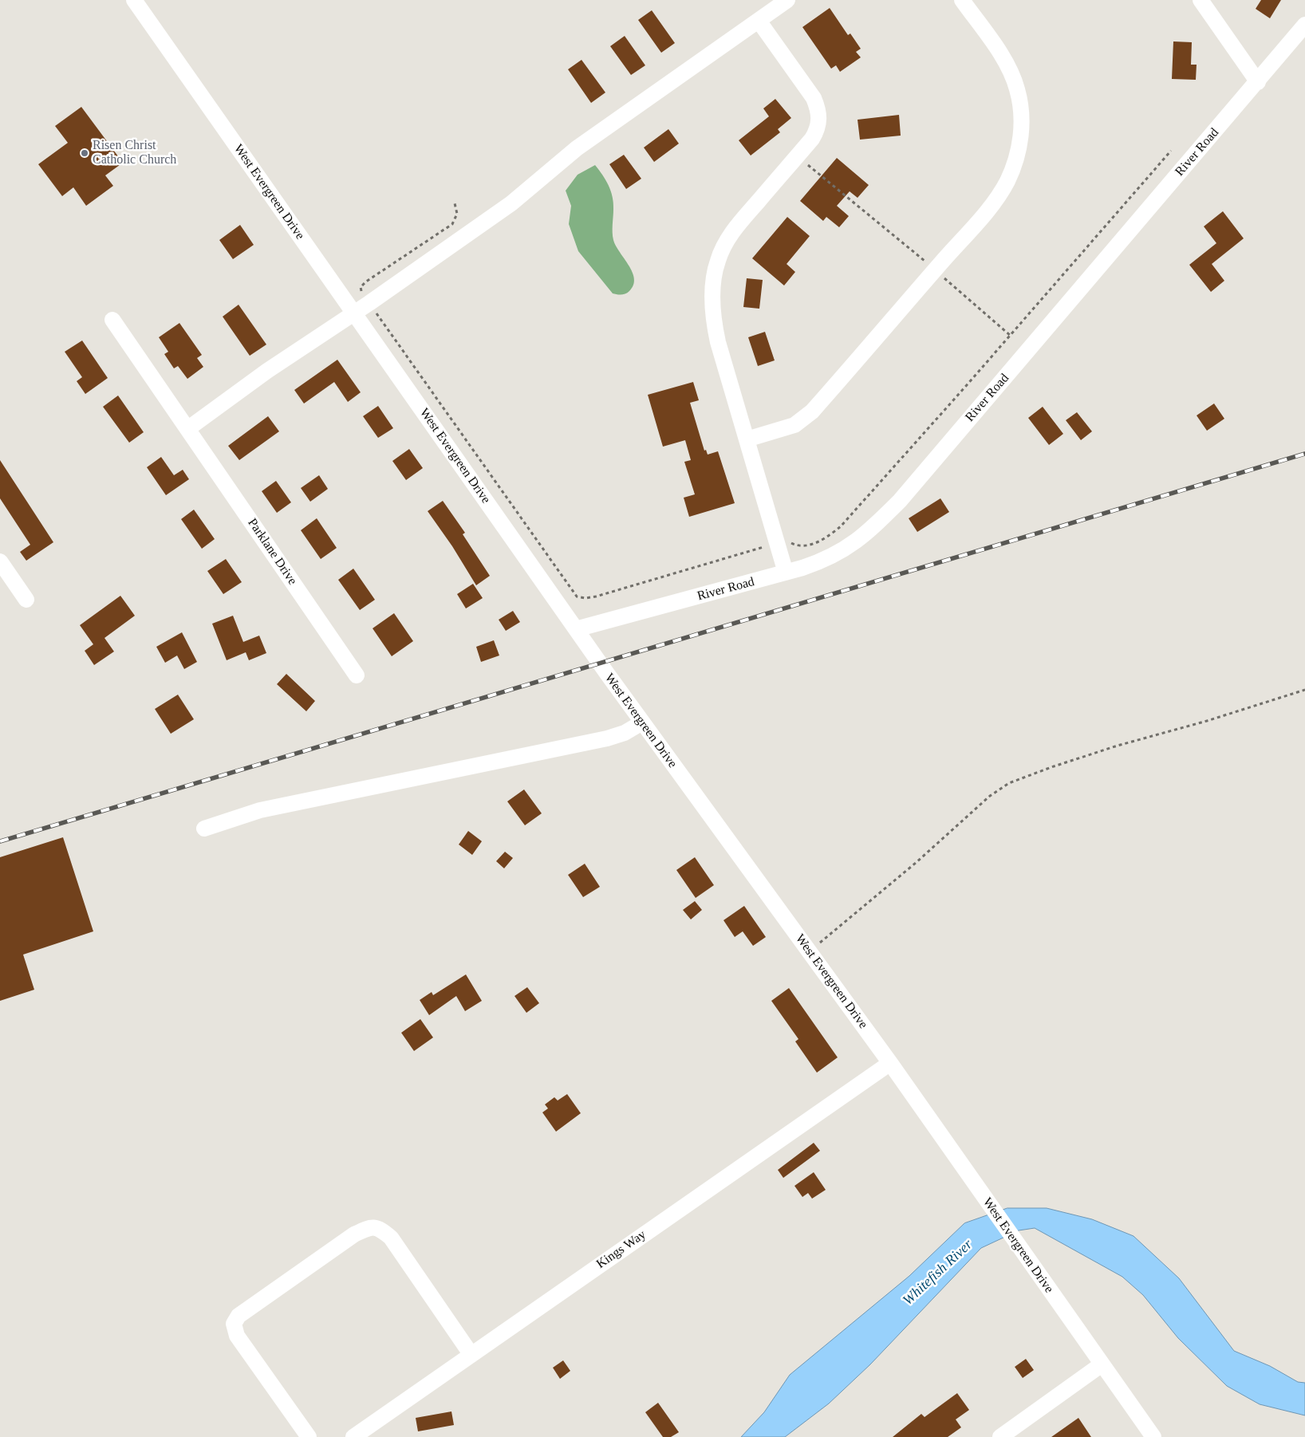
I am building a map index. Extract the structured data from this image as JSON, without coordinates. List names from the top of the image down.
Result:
{
  "streets": {
    "street": [
      "River Road",
      "West Evergreen Drive",
      "Parklane Drive",
      "Kings Way"
    ]
  },
  "crossings": [
    ["River Road", "West Evergreen Drive"],
    ["West Evergreen Drive", "Kings Way"]
  ],
  "water": ["Whitefish River"],
  "places": ["Risen Christ Catholic Church"]
}
